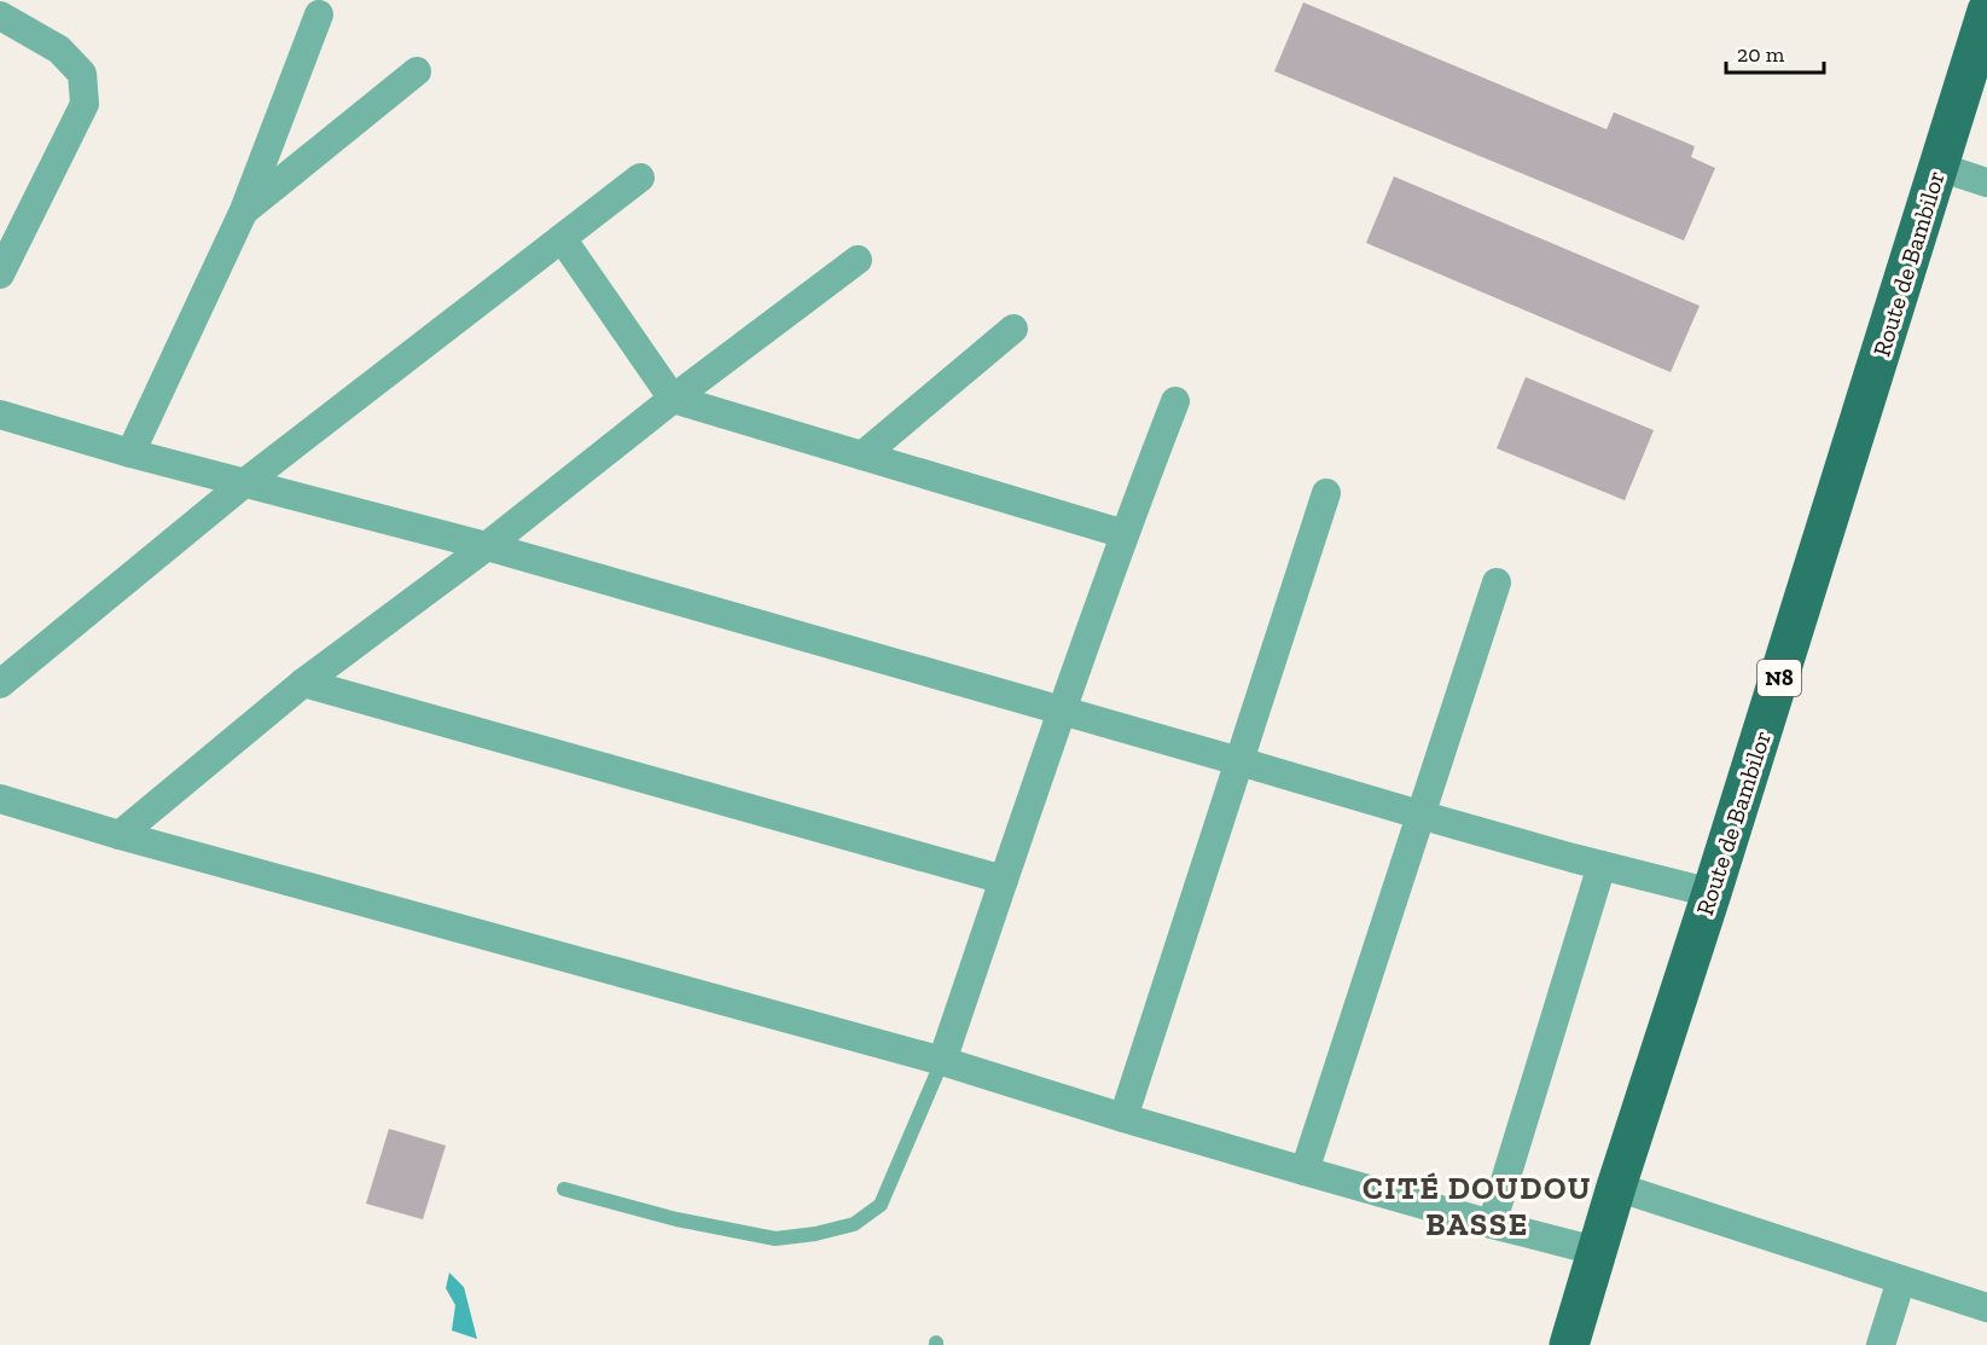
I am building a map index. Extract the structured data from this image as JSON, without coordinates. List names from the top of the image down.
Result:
{
  "streets": {
    "main road": ["Route de Bambilor", "N8"]
  },
  "districts": ["CITÉ DOUDOU BASSE"],
  "scale_bar": "20 m"
}
